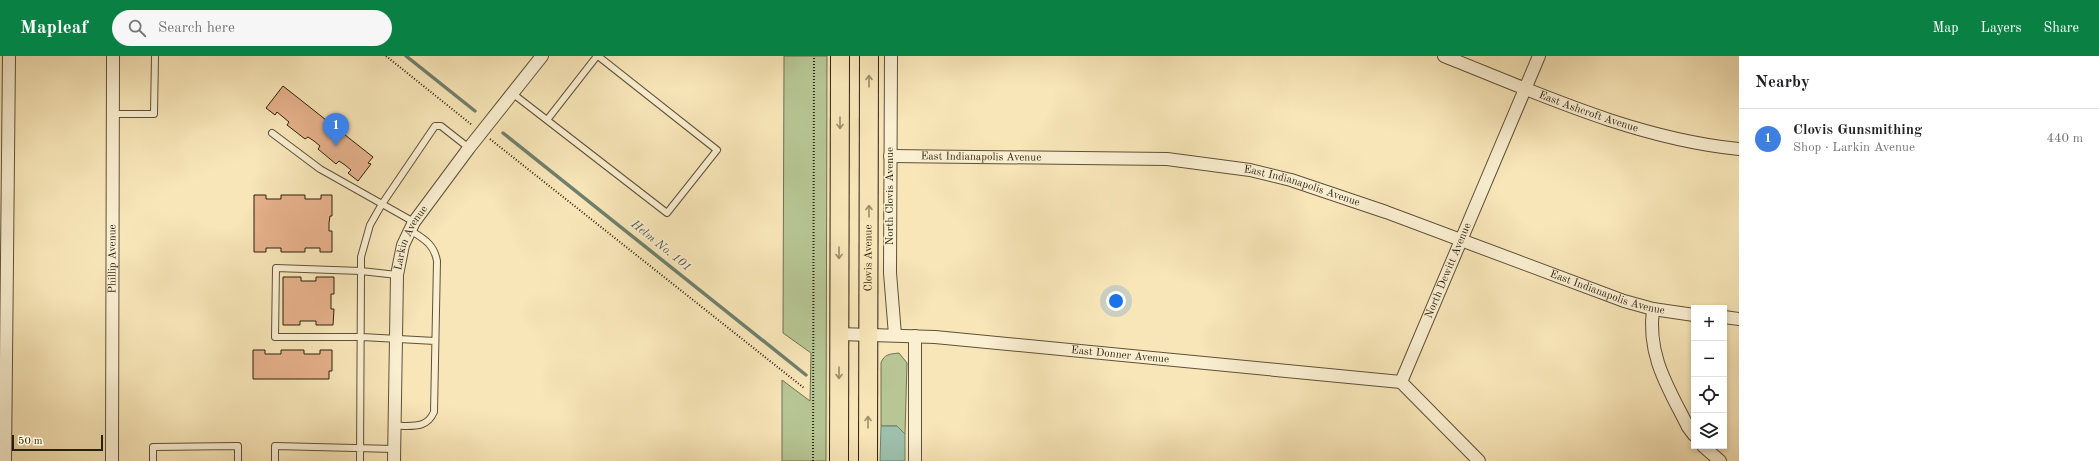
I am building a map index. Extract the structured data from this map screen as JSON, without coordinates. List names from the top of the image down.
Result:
{
  "streets": {
    "main road": ["Clovis Avenue"],
    "street": [
      "East Ashcroft Avenue",
      "East Indianapolis Avenue",
      "North Clovis Avenue",
      "Larkin Avenue",
      "Phillip Avenue",
      "North Dewitt Avenue",
      "East Donner Avenue"
    ]
  },
  "crossings": [
    ["East Ashcroft Avenue", "North Dewitt Avenue"],
    ["East Indianapolis Avenue", "North Clovis Avenue"],
    ["East Indianapolis Avenue", "North Dewitt Avenue"],
    ["North Clovis Avenue", "East Donner Avenue"],
    ["Clovis Avenue", "East Donner Avenue"],
    ["North Dewitt Avenue", "East Donner Avenue"]
  ],
  "water": ["Helm No. 101"],
  "scale_bar": "50 m",
  "page": {
    "header": "Mapleaf",
    "search": "Search here",
    "nav": ["Map", "Layers", "Share"],
    "heading": "Nearby",
    "list": [
      {
        "mark": "1",
        "name": "Clovis Gunsmithing",
        "note": "Shop · Larkin Avenue",
        "value": "440 m"
      }
    ],
    "pins": "1",
    "map_buttons": ["+", "−"],
    "scale": "50 m"
  }
}
